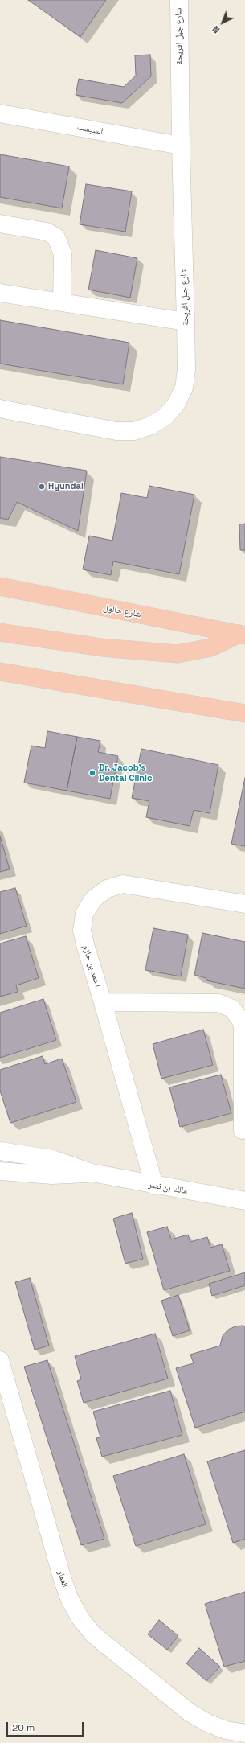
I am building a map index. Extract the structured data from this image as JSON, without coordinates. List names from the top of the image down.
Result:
{
  "streets": {
    "main road": ["شارع حالول"],
    "street": [
      "شارع جبل افريحة",
      "السيسب",
      "احمد بن حازم",
      "مالك بن نصر",
      "الغمار"
    ]
  },
  "crossings": [
    ["شارع جبل افريحة", "السيسب"],
    ["احمد بن حازم", "مالك بن نصر"]
  ],
  "places": ["Hyundai", "Dr. Jacob's Dental Clinic"],
  "scale_bar": "20 m",
  "north": "bottom left"
}
